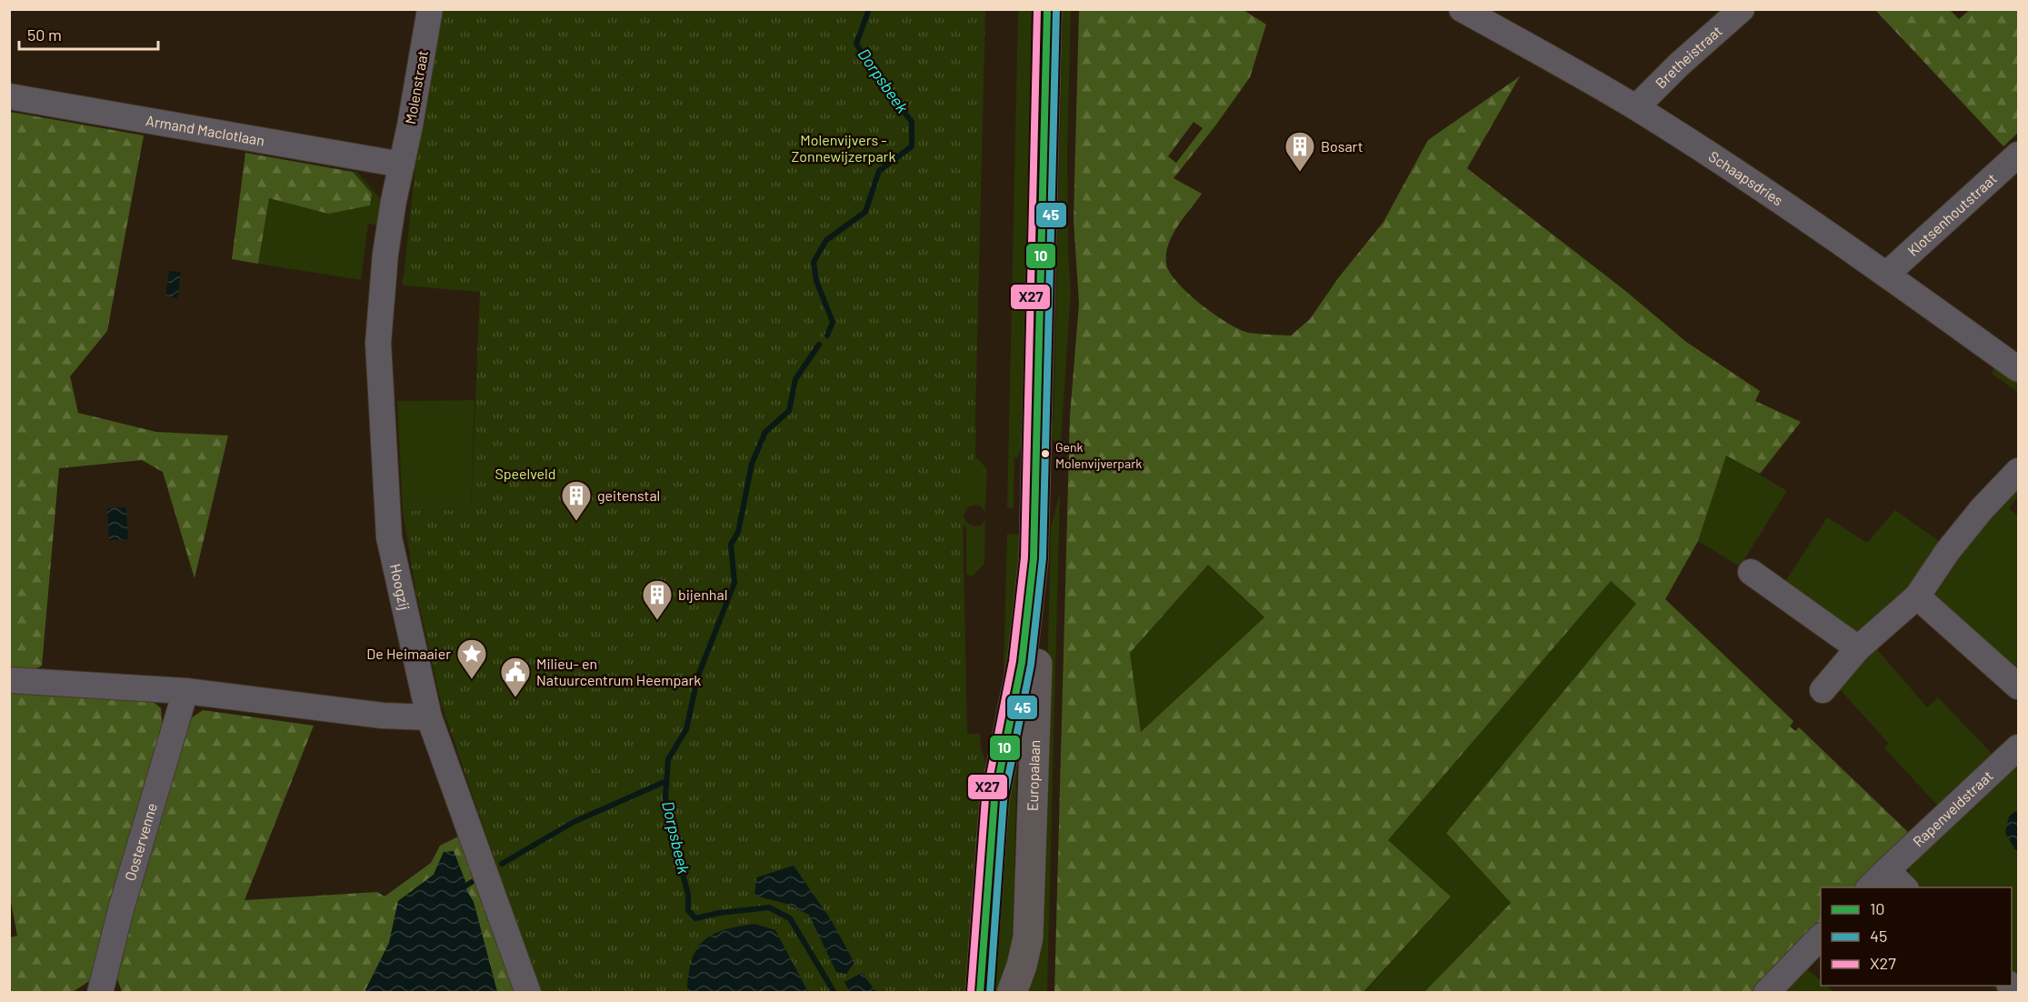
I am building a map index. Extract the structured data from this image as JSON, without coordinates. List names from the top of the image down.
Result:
{
  "streets": {
    "main road": ["Europalaan"],
    "street": [
      "Bretheistraat",
      "Molenstraat",
      "Armand Maclotlaan",
      "Schaapsdries",
      "Klotsenhoutstraat",
      "Hoogzij",
      "Rapenveldstraat",
      "Oostervenne"
    ]
  },
  "crossings": [
    ["Bretheistraat", "Schaapsdries"],
    ["Molenstraat", "Armand Maclotlaan"],
    ["Molenstraat", "Hoogzij"],
    ["Armand Maclotlaan", "Hoogzij"],
    ["Schaapsdries", "Klotsenhoutstraat"]
  ],
  "water": ["Dorpsbeek"],
  "parks": ["Molenvijvers - Zonnewijzerpark", "Speelveld"],
  "places": {
    "building": ["Bosart", "geitenstal", "bijenhal"],
    "other": ["Genk Molenvijverpark"],
    "place": ["De Heimaaier"],
    "public building": ["Milieu- en Natuurcentrum Heempark"]
  },
  "lines": ["transit line 10", "transit line 45", "transit line X27"],
  "legend": ["10", "45", "X27"],
  "scale_bar": "50 m"
}
